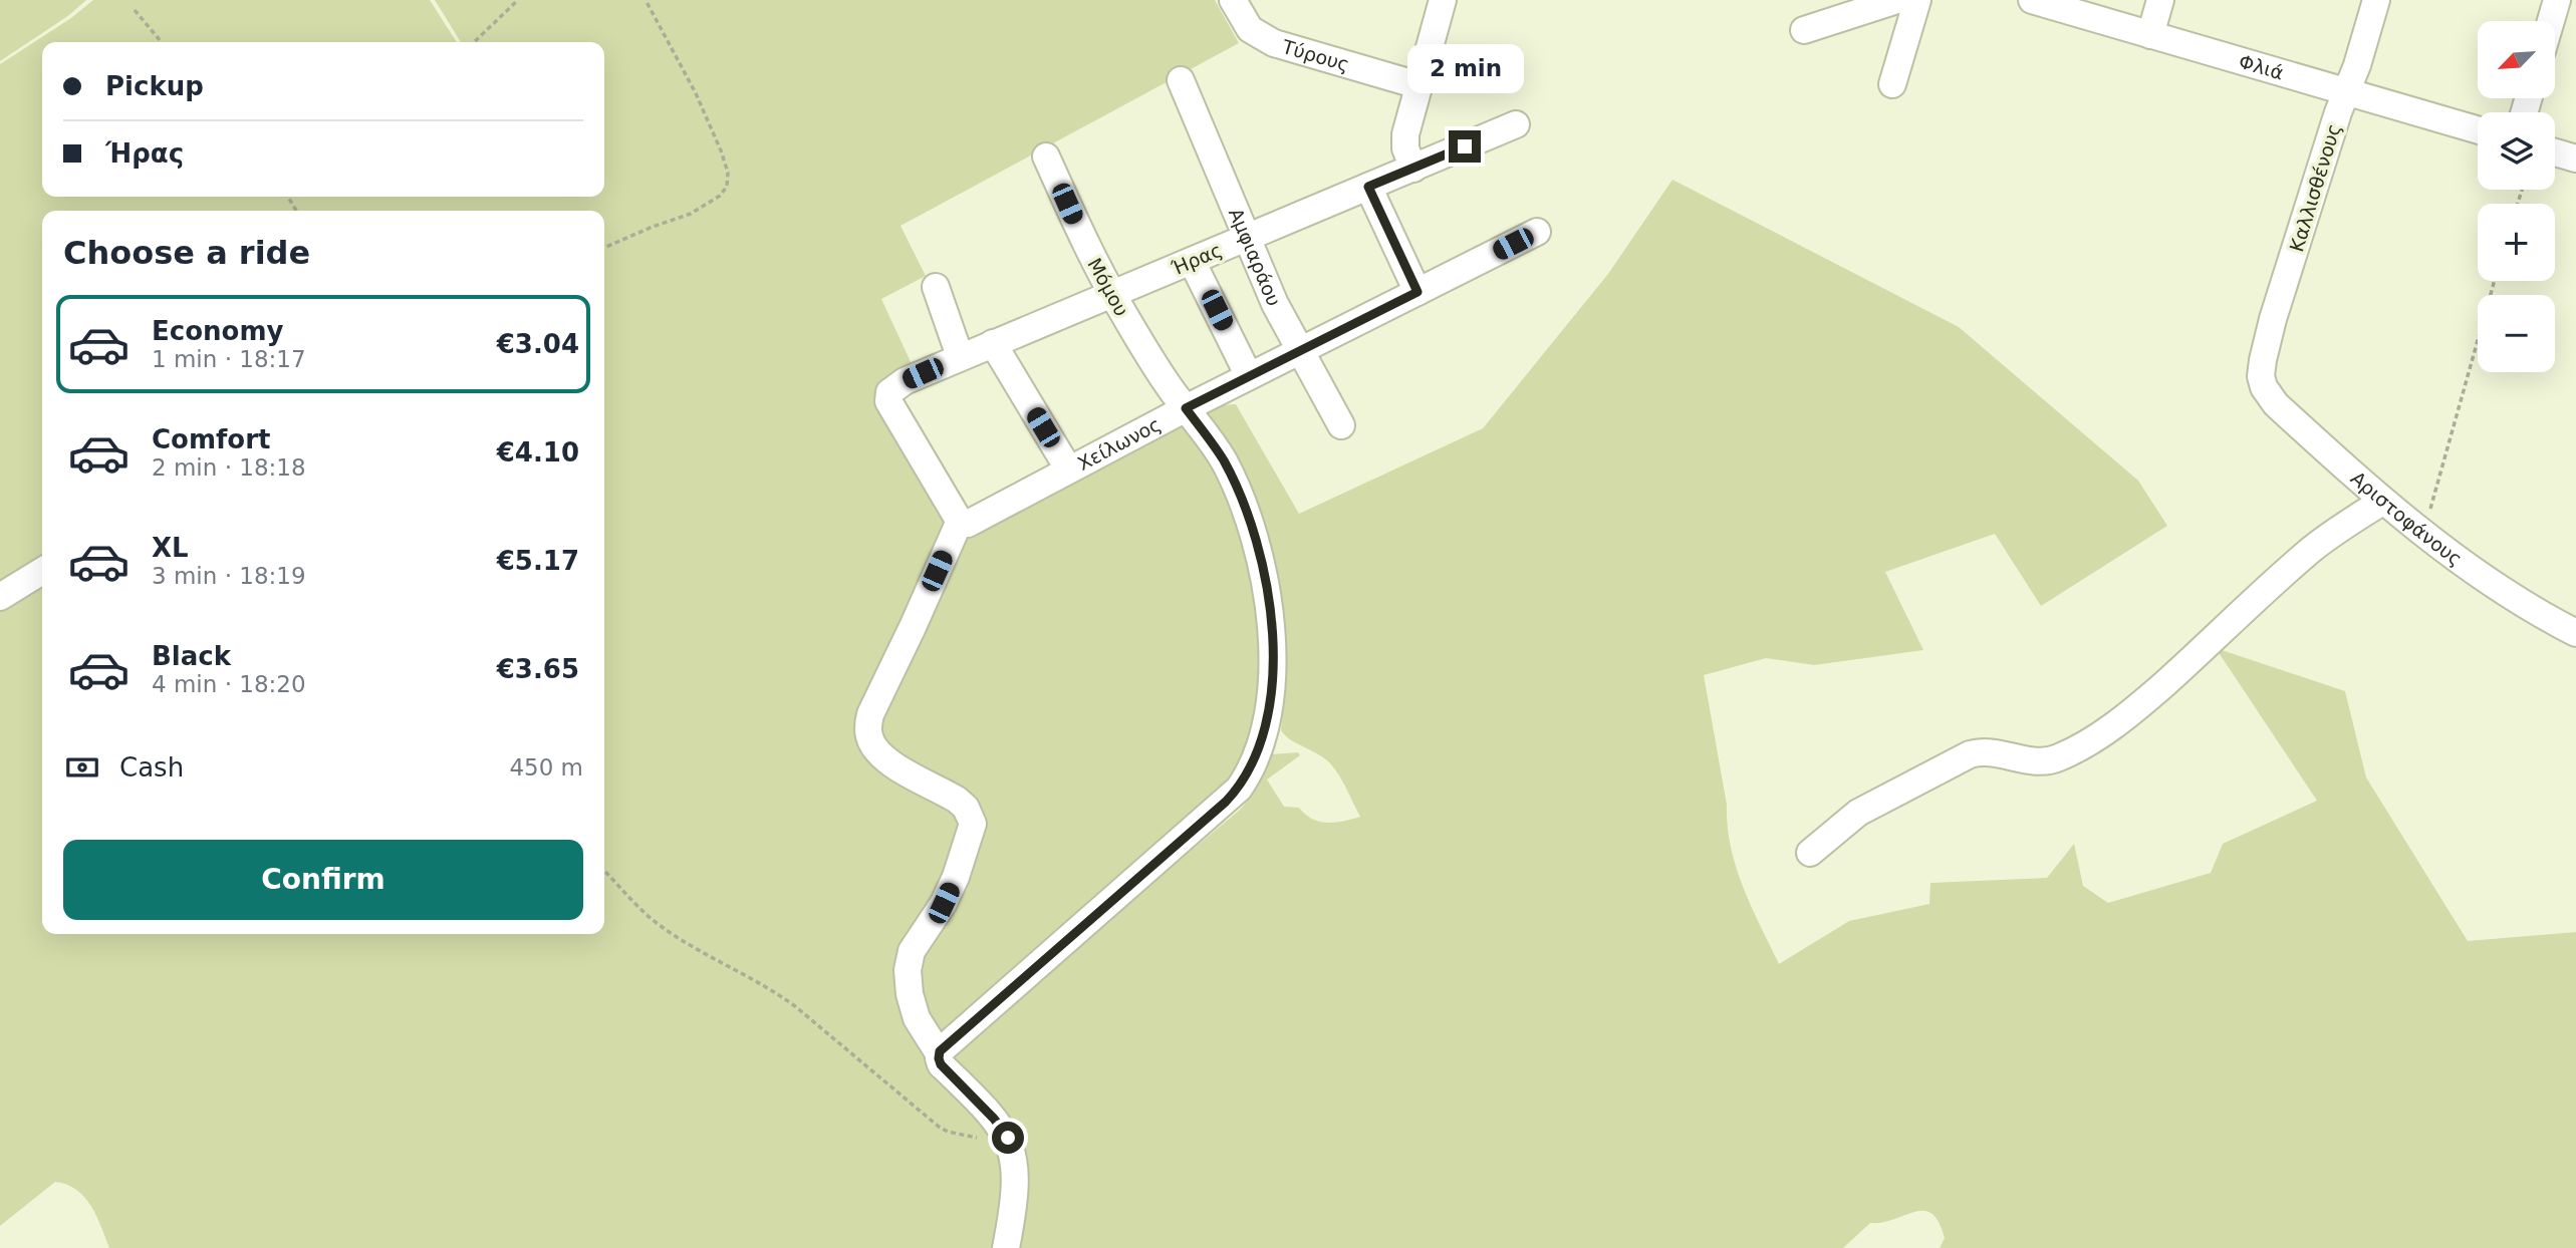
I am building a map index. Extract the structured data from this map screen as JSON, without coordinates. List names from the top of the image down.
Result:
{
  "streets": {
    "street": [
      "Τύρους",
      "Φλιά",
      "Καλλισθένους",
      "Αμφιαράου",
      "Ήρας",
      "Μόμου",
      "Χείλωνος",
      "Αριστοφάνους"
    ]
  },
  "crossings": [
    ["Φλιά", "Καλλισθένους"],
    ["Καλλισθένους", "Αριστοφάνους"],
    ["Αμφιαράου", "Ήρας"],
    ["Αμφιαράου", "Χείλωνος"],
    ["Ήρας", "Μόμου"],
    ["Ήρας", "Χείλωνος"],
    ["Μόμου", "Χείλωνος"]
  ],
  "north": "bottom left",
  "page": {
    "map_buttons": ["+", "−"],
    "banner": ["Pickup", "Ήρας"],
    "bubble": "2 min",
    "heading": "Choose a ride",
    "list": [
      {
        "name": "Economy",
        "note": "1 min · 18:17",
        "value": "€3.04"
      },
      {
        "name": "Comfort",
        "note": "2 min · 18:18",
        "value": "€4.10"
      },
      {
        "name": "XL",
        "note": "3 min · 18:19",
        "value": "€5.17"
      },
      {
        "name": "Black",
        "note": "4 min · 18:20",
        "value": "€3.65"
      }
    ],
    "pay": ["Cash", "450 m"],
    "buttons": "Confirm"
  }
}
